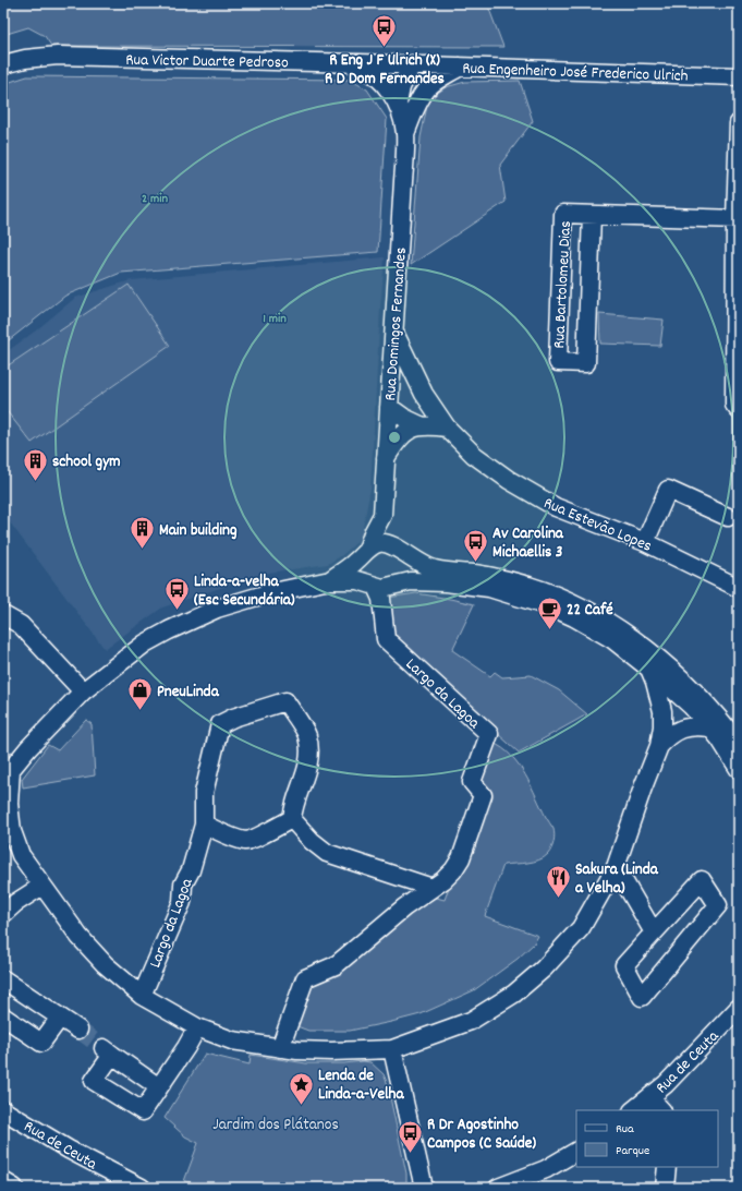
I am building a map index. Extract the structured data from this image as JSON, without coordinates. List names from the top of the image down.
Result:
{
  "streets": {
    "street": [
      "Rua Victor Duarte Pedroso",
      "Rua Engenheiro José Frederico Ulrich",
      "Rua Bartolomeu Dias",
      "Rua Domingos Fernandes",
      "Rua Estevão Lopes",
      "Largo da Lagoa",
      "Rua de Ceuta"
    ]
  },
  "crossings": [
    ["Rua Victor Duarte Pedroso", "Rua Engenheiro José Frederico Ulrich"],
    ["Rua Victor Duarte Pedroso", "Rua Domingos Fernandes"],
    ["Rua Engenheiro José Frederico Ulrich", "Rua Domingos Fernandes"],
    ["Rua Domingos Fernandes", "Rua Estevão Lopes"],
    ["Rua Domingos Fernandes", "Largo da Lagoa"]
  ],
  "parks": ["Jardim dos Plátanos"],
  "places": {
    "bus stop": [
      "R Eng J F Ulrich (X) R D Dom Fernandes",
      "Av Carolina Michaellis 3",
      "Linda-a-velha (Esc Secundária)",
      "R Dr Agostinho Campos (C Saúde)"
    ],
    "building": ["school gym", "Main building"],
    "cafe": ["22 Café"],
    "shop": ["PneuLinda"],
    "restaurant": ["Sakura (Linda a Velha)"],
    "place": ["Lenda de Linda-a-Velha"]
  },
  "legend": ["Rua", "Parque"],
  "rings": ["2 min", "1 min"]
}
